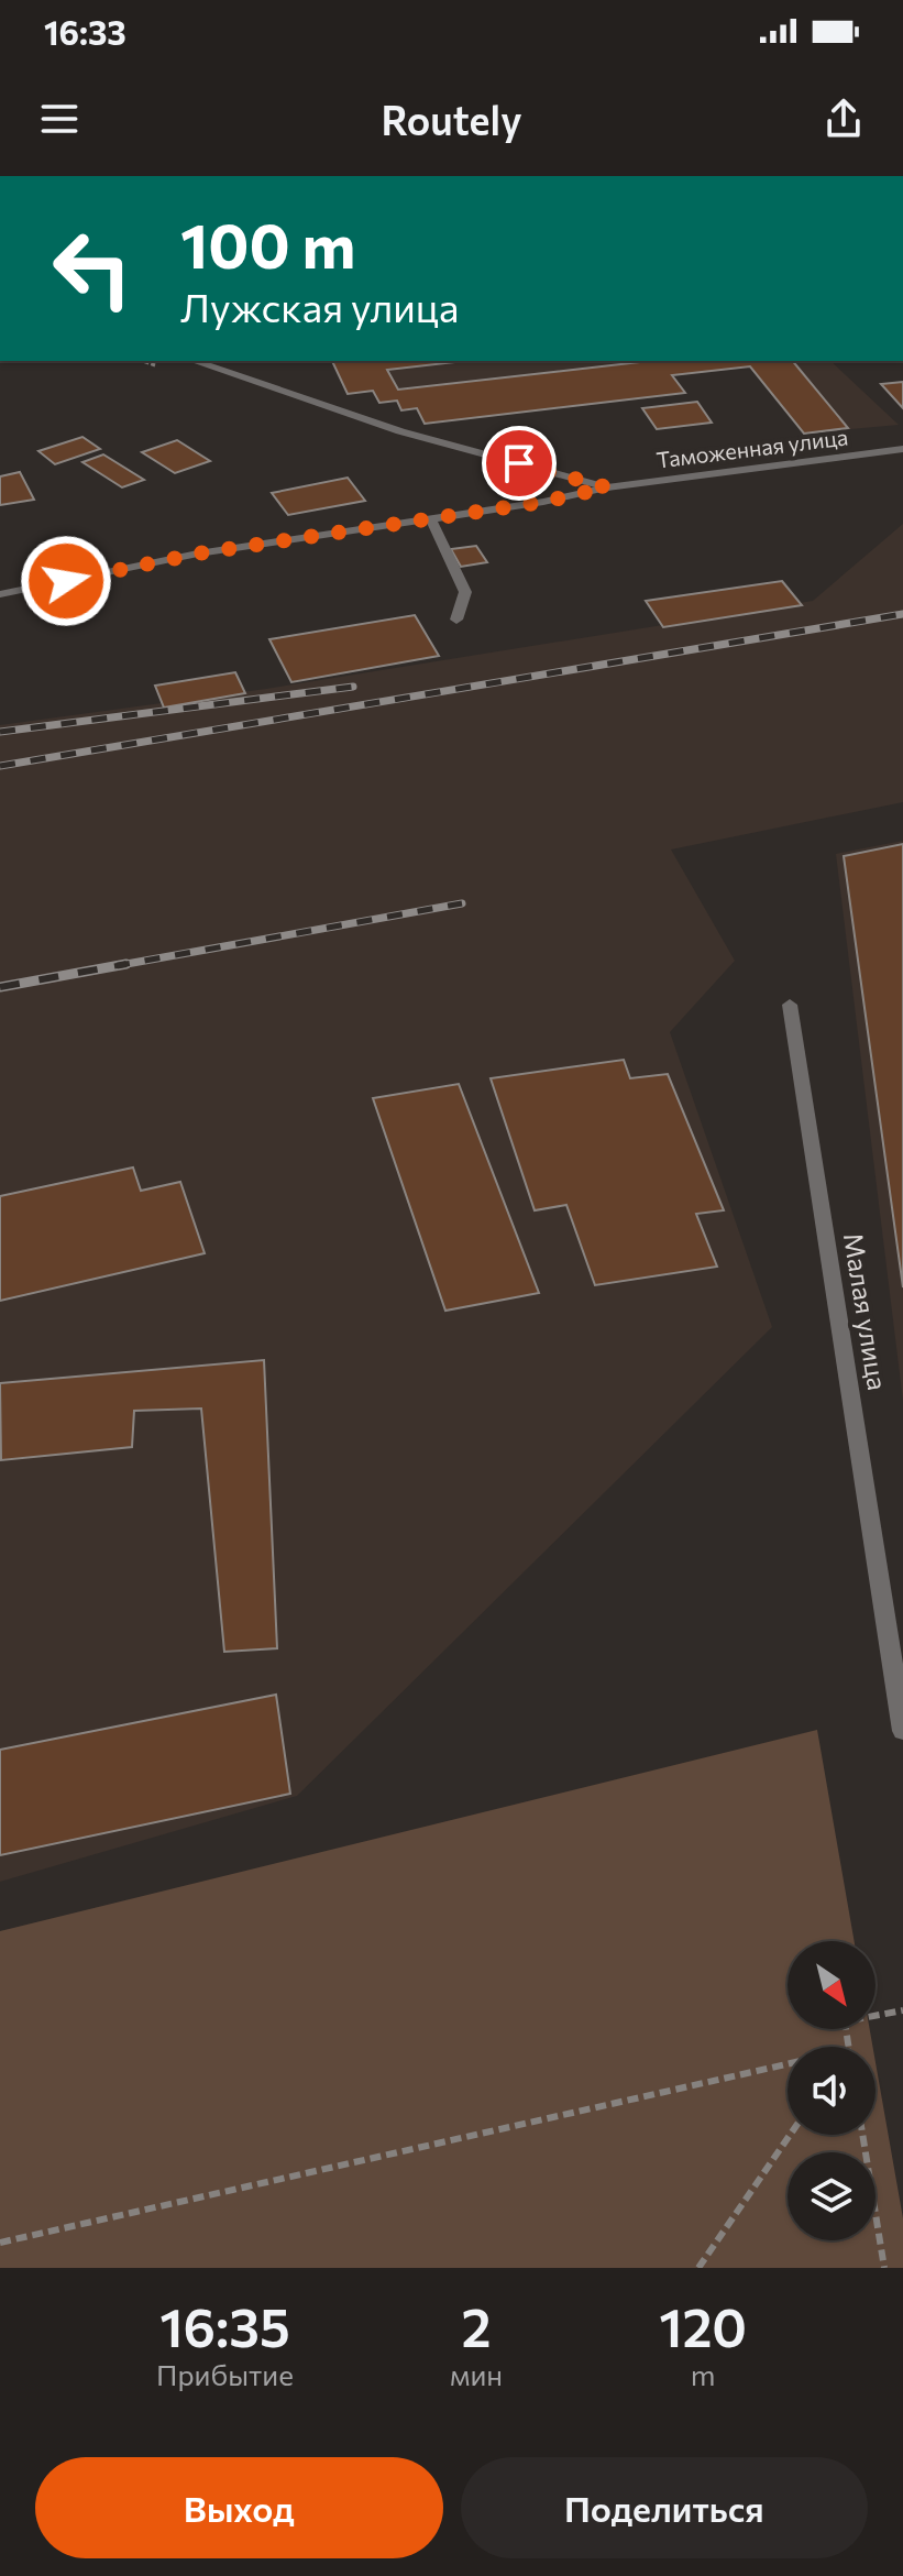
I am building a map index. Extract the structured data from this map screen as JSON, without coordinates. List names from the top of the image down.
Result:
{
  "streets": {
    "street": ["Таможенная улица", "Малая улица"]
  },
  "north": "bottom right",
  "page": {
    "status": "16:33",
    "header": "Routely",
    "turn": ["100 m", "Лужская улица"],
    "eta": [
      "16:35",
      "Прибытие",
      "2",
      "мин",
      "120",
      "m"
    ],
    "buttons": ["Выход", "Поделиться"]
  }
}
